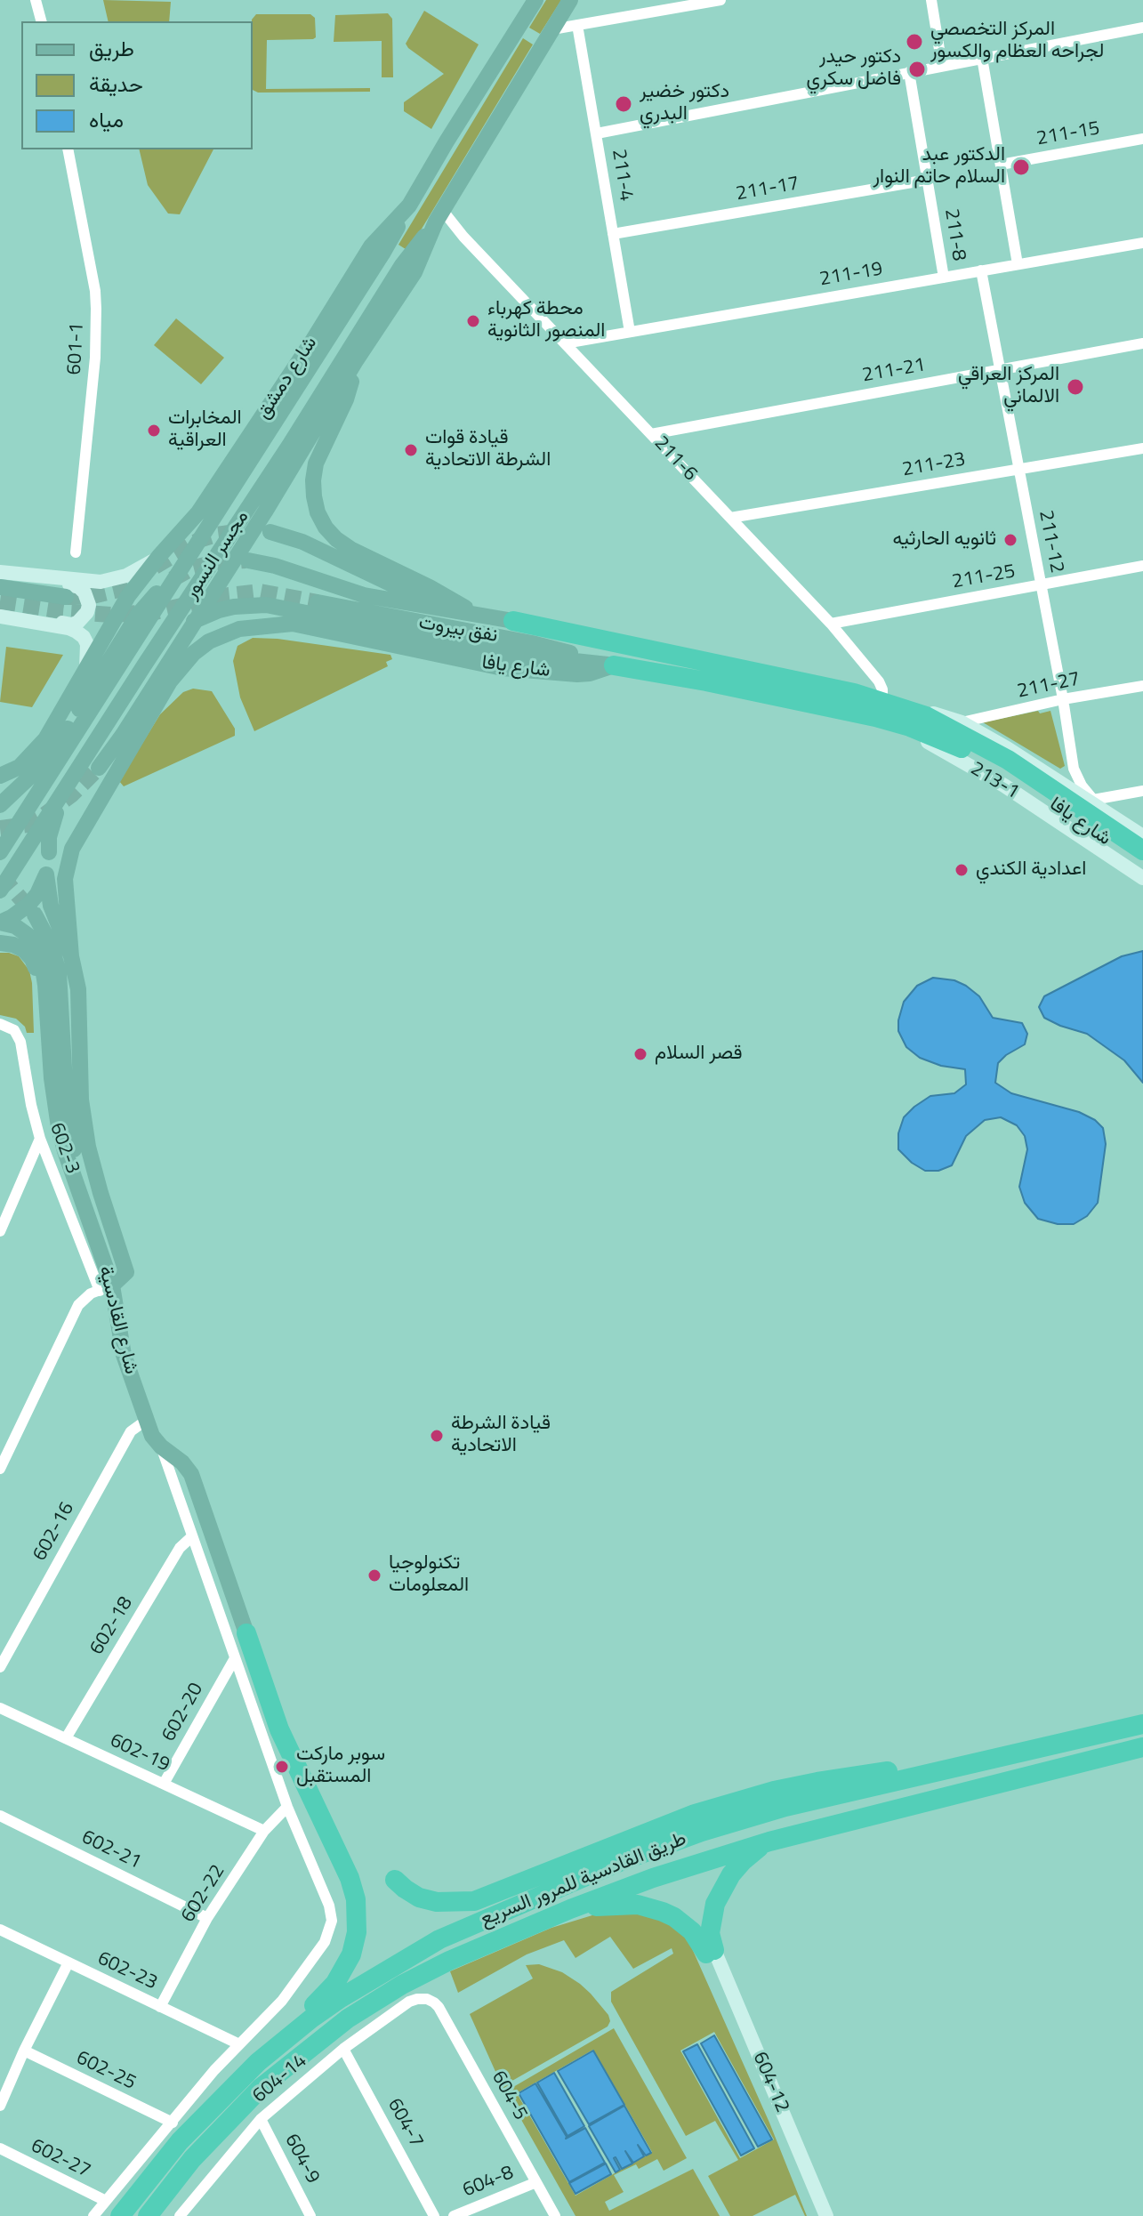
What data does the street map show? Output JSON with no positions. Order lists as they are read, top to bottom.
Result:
{
  "streets": {
    "highway": ["شارع يافا", "طريق القادسية للمرور السريع"],
    "main road": [
      "شارع دمشق",
      "مجسر النسور",
      "نفق بيروت",
      "213-1",
      "شارع القادسية",
      "604-12"
    ],
    "street": [
      "211-15",
      "211-4",
      "211-17",
      "211-8",
      "211-19",
      "601-1",
      "211-21",
      "211-6",
      "211-23",
      "211-12",
      "211-25",
      "211-27",
      "602-3",
      "602-16",
      "602-18",
      "602-20",
      "602-19",
      "602-21",
      "602-22",
      "602-23",
      "602-25",
      "604-14",
      "604-5",
      "604-7",
      "602-27",
      "604-9",
      "604-8"
    ]
  },
  "crossings": [
    ["211-4", "211-17"],
    ["211-4", "211-19"],
    ["211-17", "211-8"],
    ["211-8", "211-19"],
    ["211-19", "211-6"],
    ["211-19", "211-12"],
    ["211-21", "211-6"],
    ["211-21", "211-12"],
    ["شارع دمشق", "مجسر النسور"],
    ["211-6", "211-23"],
    ["211-6", "مجسر النسور"],
    ["211-6", "211-25"],
    ["211-6", "شارع يافا"],
    ["211-6", "213-1"],
    ["211-23", "211-12"],
    ["211-12", "211-25"],
    ["211-12", "211-27"],
    ["نفق بيروت", "شارع يافا"],
    ["شارع يافا", "213-1"],
    ["شارع يافا", "شارع القادسية"],
    ["602-3", "شارع القادسية"],
    ["شارع القادسية", "602-16"],
    ["602-18", "602-19"],
    ["602-20", "602-19"],
    ["602-19", "602-22"],
    ["602-21", "602-22"],
    ["602-22", "602-23"],
    ["604-14", "604-5"],
    ["604-14", "604-7"],
    ["604-14", "604-9"],
    ["604-5", "604-8"]
  ],
  "places": [
    "المركز التخصصي لجراحه العظام والكسور",
    "دكتور حيدر فاضل سكري",
    "دكتور خضير البدري",
    "الدكتور عبد السلام حاتم النوار",
    "محطة كهرباء المنصور الثانوية",
    "المركز العراقي الالماني",
    "المخابرات العراقية",
    "قيادة قوات الشرطة الاتحادية",
    "ثانويه الحارثيه",
    "اعدادية الكندي",
    "قصر السلام",
    "قيادة الشرطة الاتحادية",
    "تكنولوجيا المعلومات",
    "سوبر ماركت المستقبل"
  ],
  "legend": ["طريق", "حديقة", "مياه"]
}
